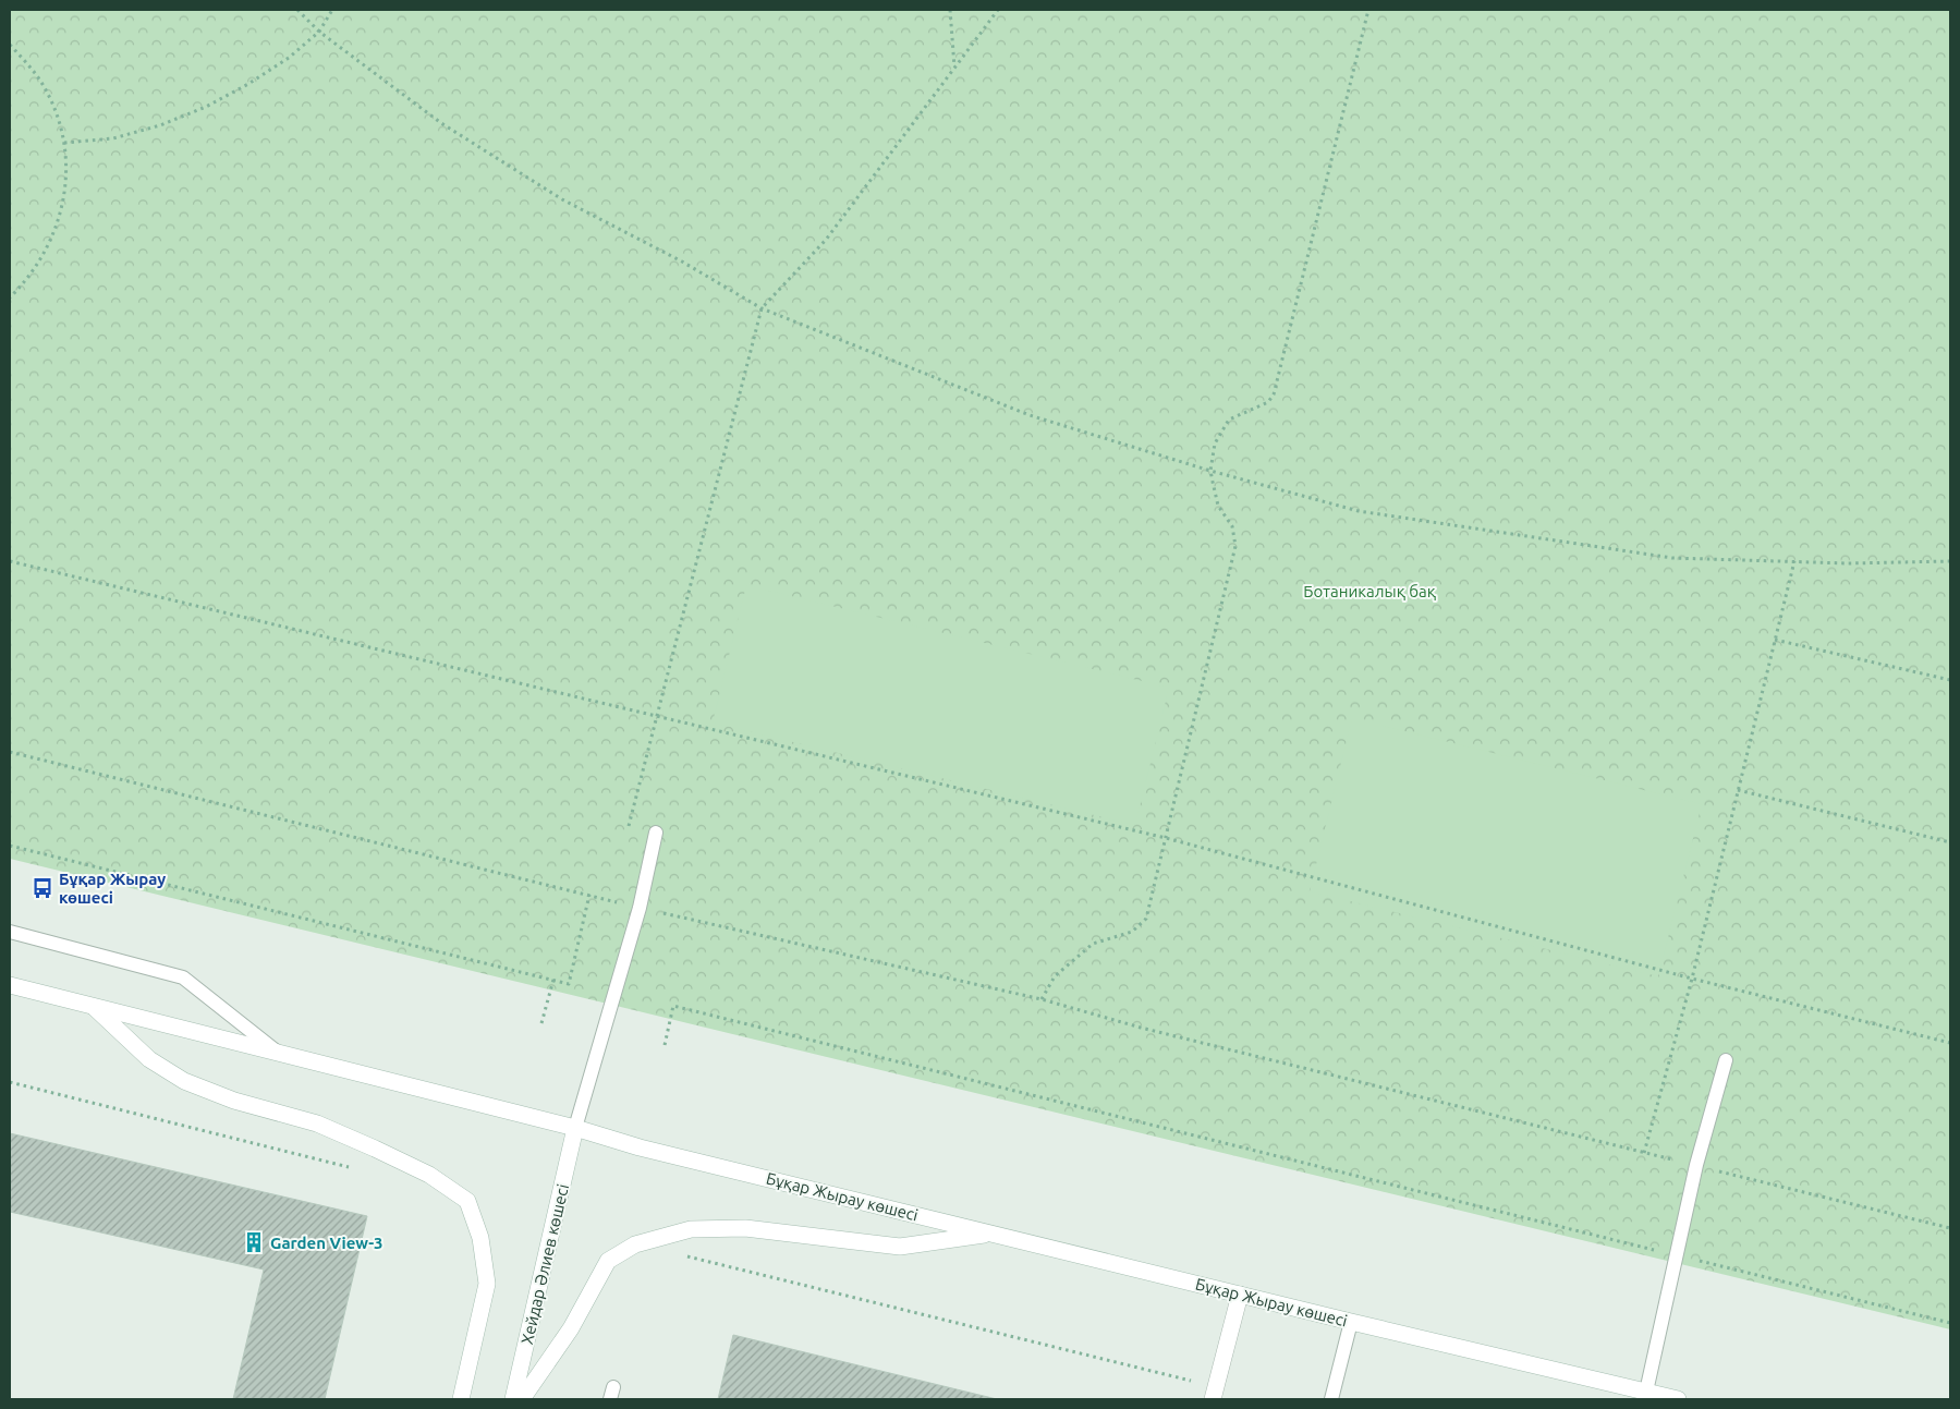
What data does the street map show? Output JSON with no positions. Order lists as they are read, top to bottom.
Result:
{
  "streets": {
    "street": ["Бұқар Жырау көшесі", "Хейдар Әлиев көшесі"]
  },
  "crossings": [
    ["Бұқар Жырау көшесі", "Хейдар Әлиев көшесі"]
  ],
  "parks": ["Ботаникалық бақ"],
  "places": {
    "bus stop": ["Бұқар Жырау көшесі"],
    "building": ["Garden View-3"]
  }
}
